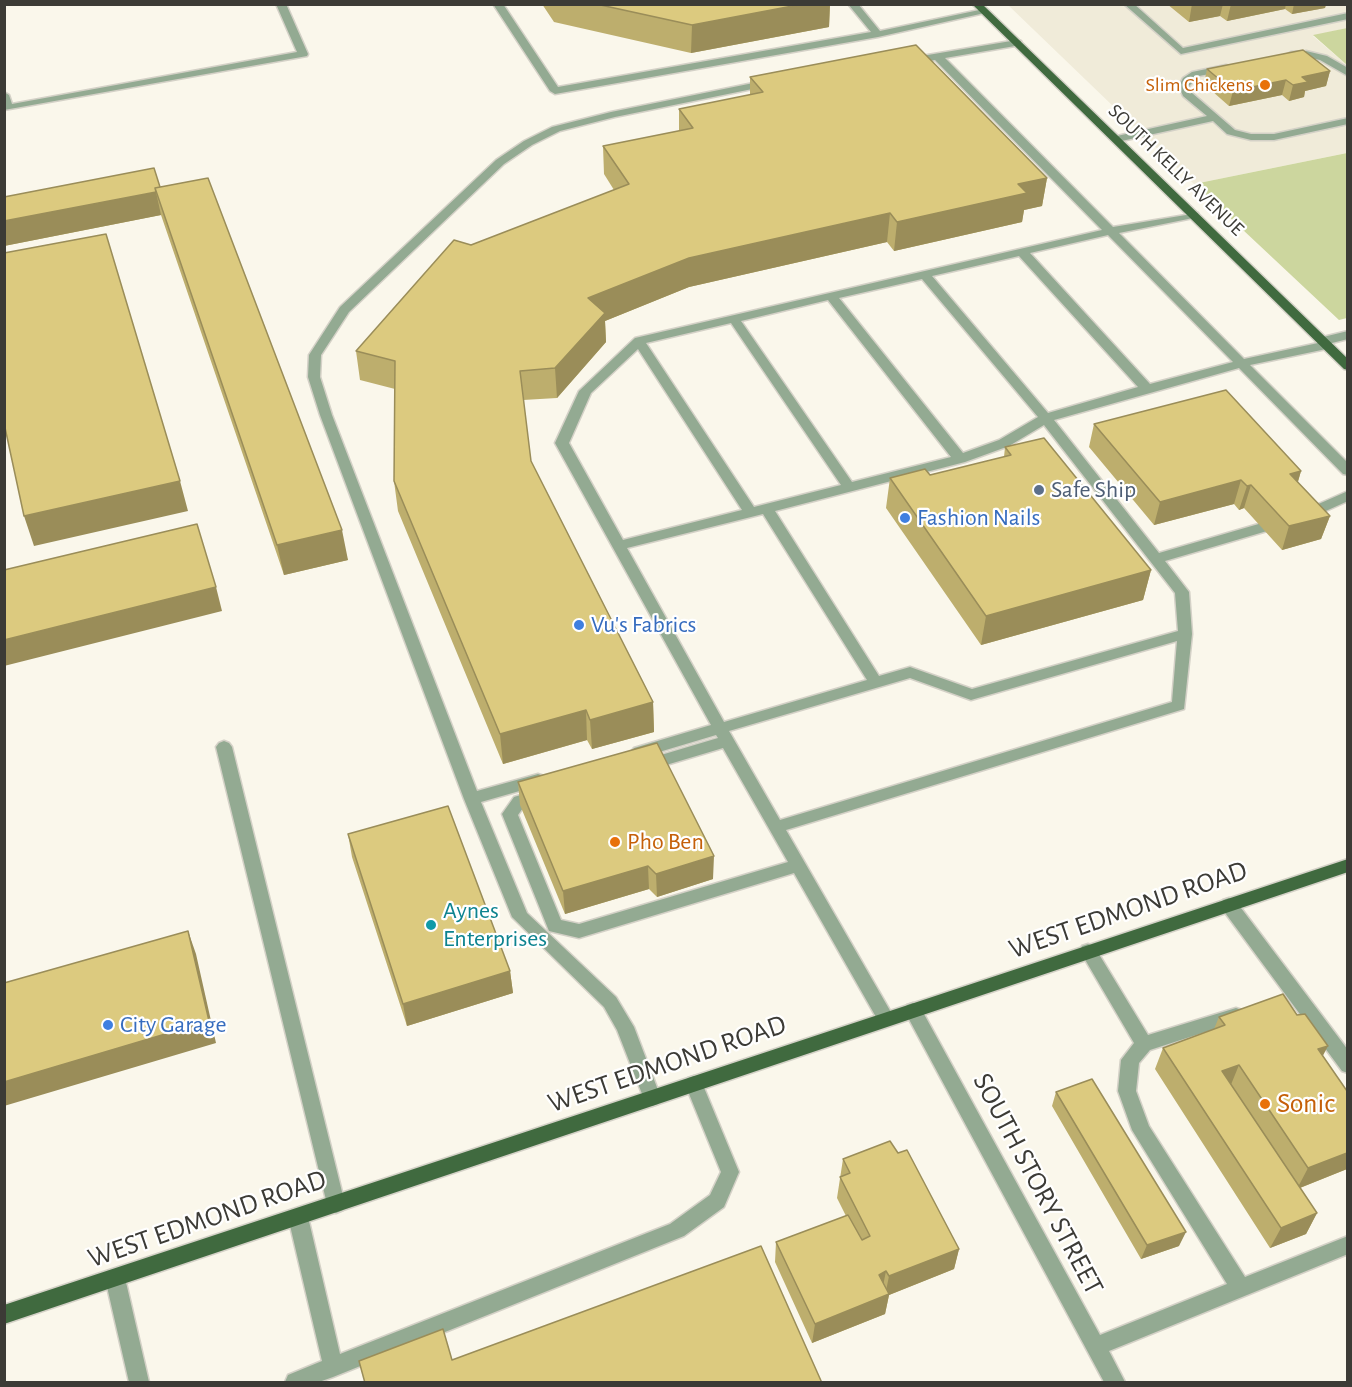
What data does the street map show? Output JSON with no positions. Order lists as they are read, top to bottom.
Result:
{
  "streets": {
    "main road": ["SOUTH KELLY AVENUE", "WEST EDMOND ROAD"],
    "street": ["SOUTH STORY STREET"]
  },
  "crossings": [
    ["WEST EDMOND ROAD", "SOUTH STORY STREET"]
  ],
  "places": [
    "Slim Chickens",
    "Safe Ship",
    "Fashion Nails",
    "Vu's Fabrics",
    "Pho Ben",
    "Aynes Enterprises",
    "City Garage",
    "Sonic"
  ]
}
